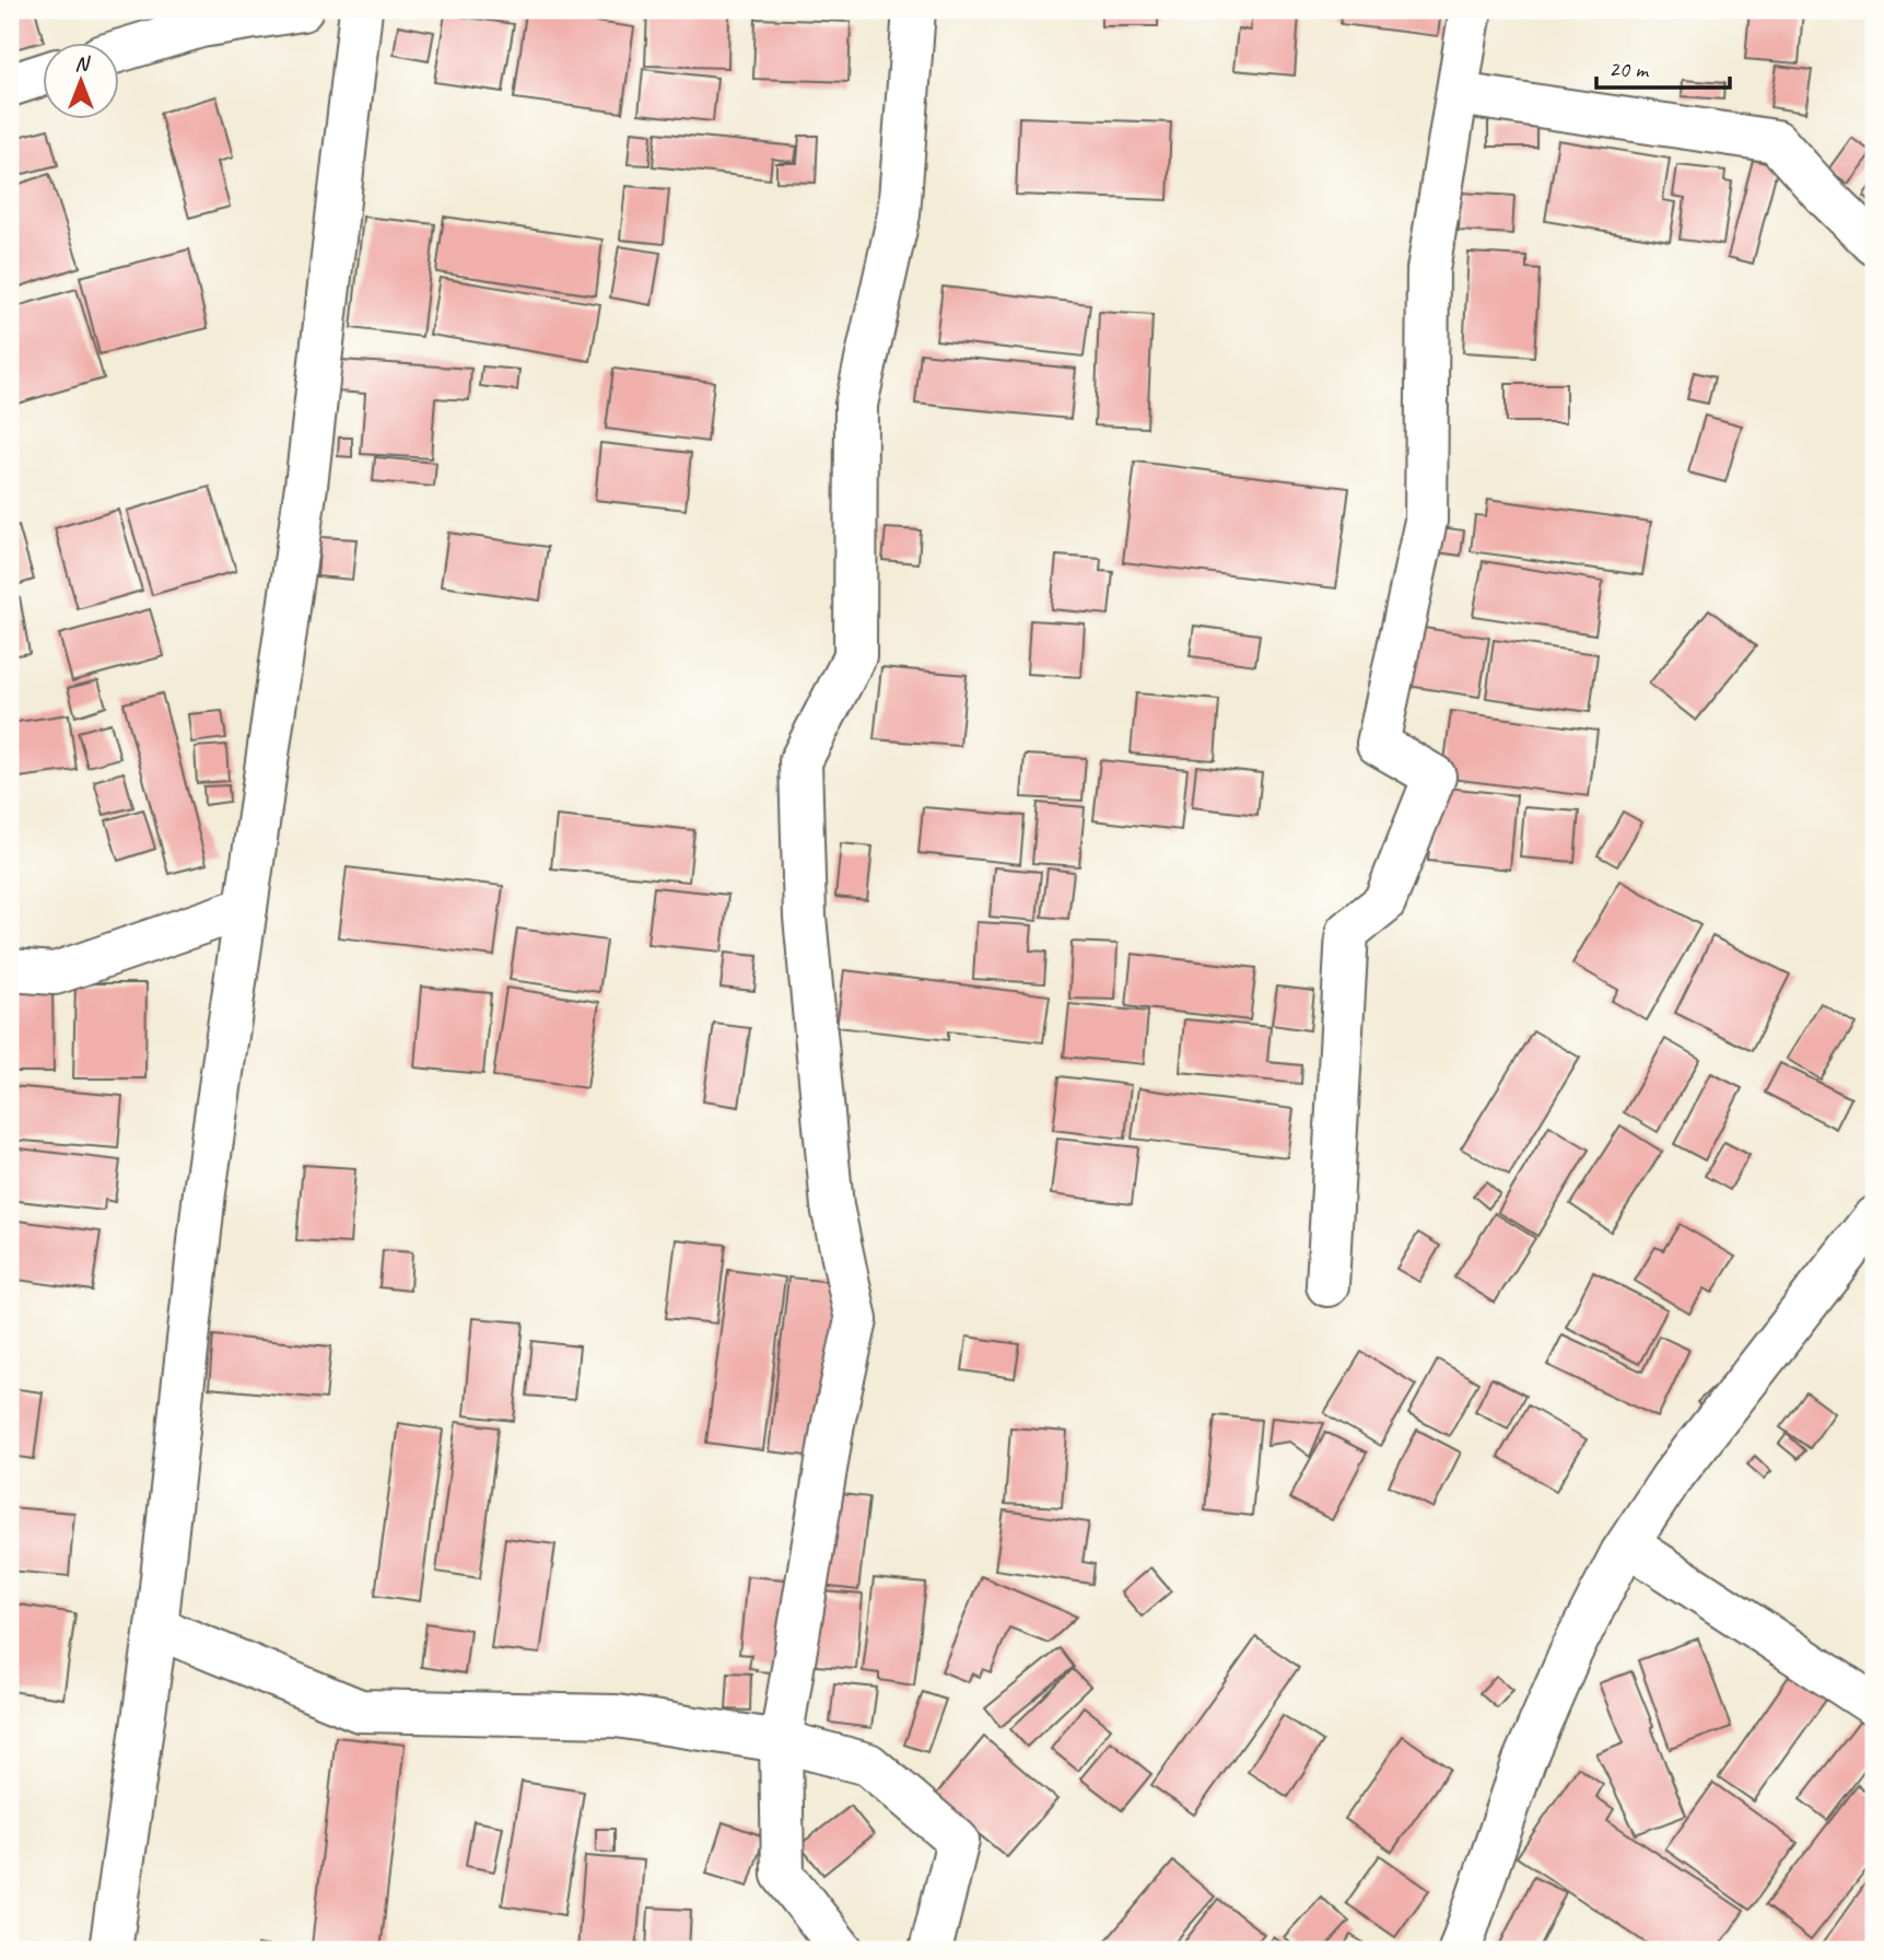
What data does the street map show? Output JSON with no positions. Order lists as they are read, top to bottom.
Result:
{
  "scale_bar": "20 m",
  "north": "top"
}
